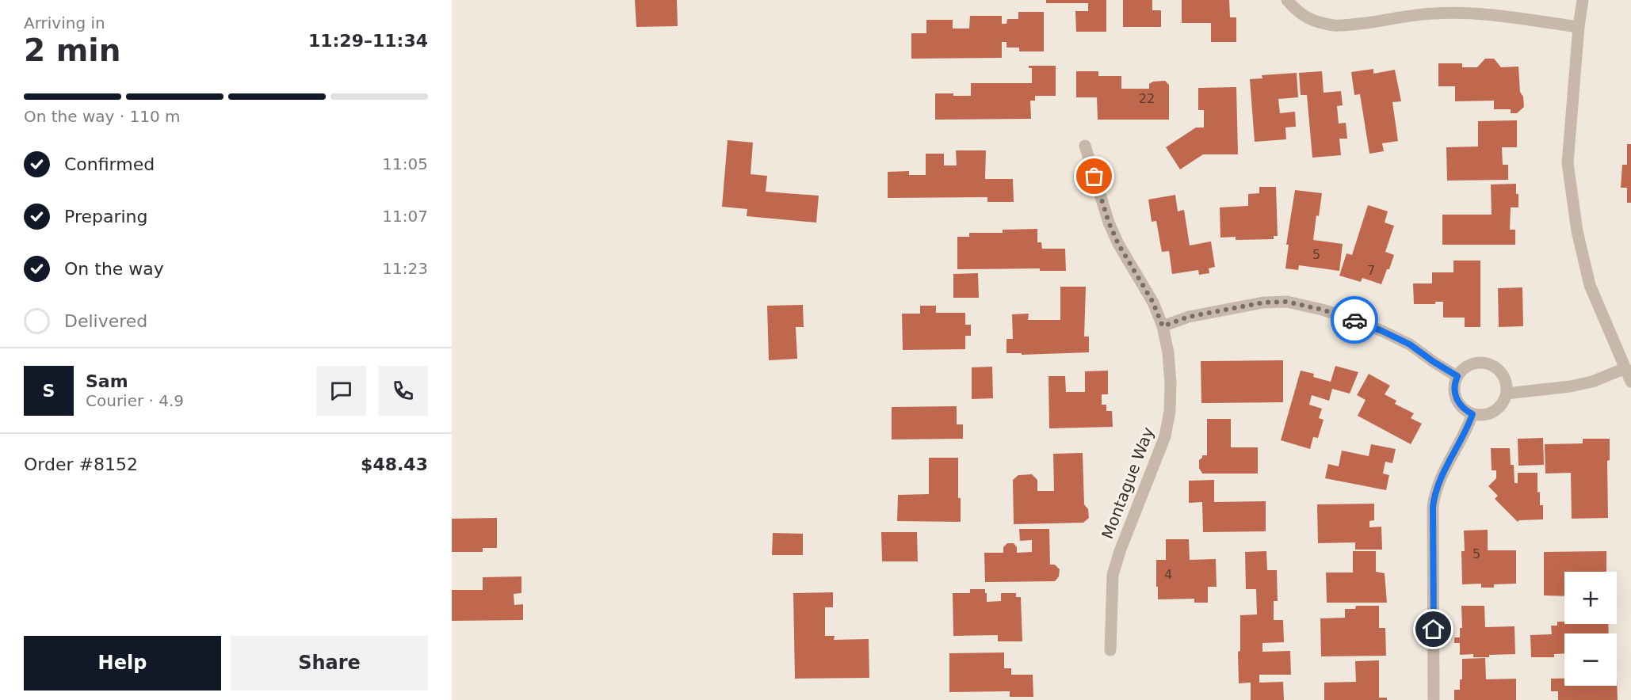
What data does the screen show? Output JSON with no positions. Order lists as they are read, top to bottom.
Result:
{
  "streets": {
    "street": ["Montague Way"]
  },
  "house_numbers": [
    "22",
    "5",
    "7",
    "5",
    "4"
  ],
  "page": {
    "heading": ["2 min", "Arriving in", "11:29–11:34"],
    "panel": [
      "Sam",
      "Courier · 4.9",
      "Order #8152",
      "$48.43"
    ],
    "bar": "On the way · 110 m",
    "list": [
      ["Confirmed", "11:05"],
      ["Preparing", "11:07"],
      ["On the way", "11:23"],
      "Delivered"
    ],
    "round": "S",
    "map_buttons": ["+", "−"],
    "buttons": ["Help", "Share"]
  }
}
